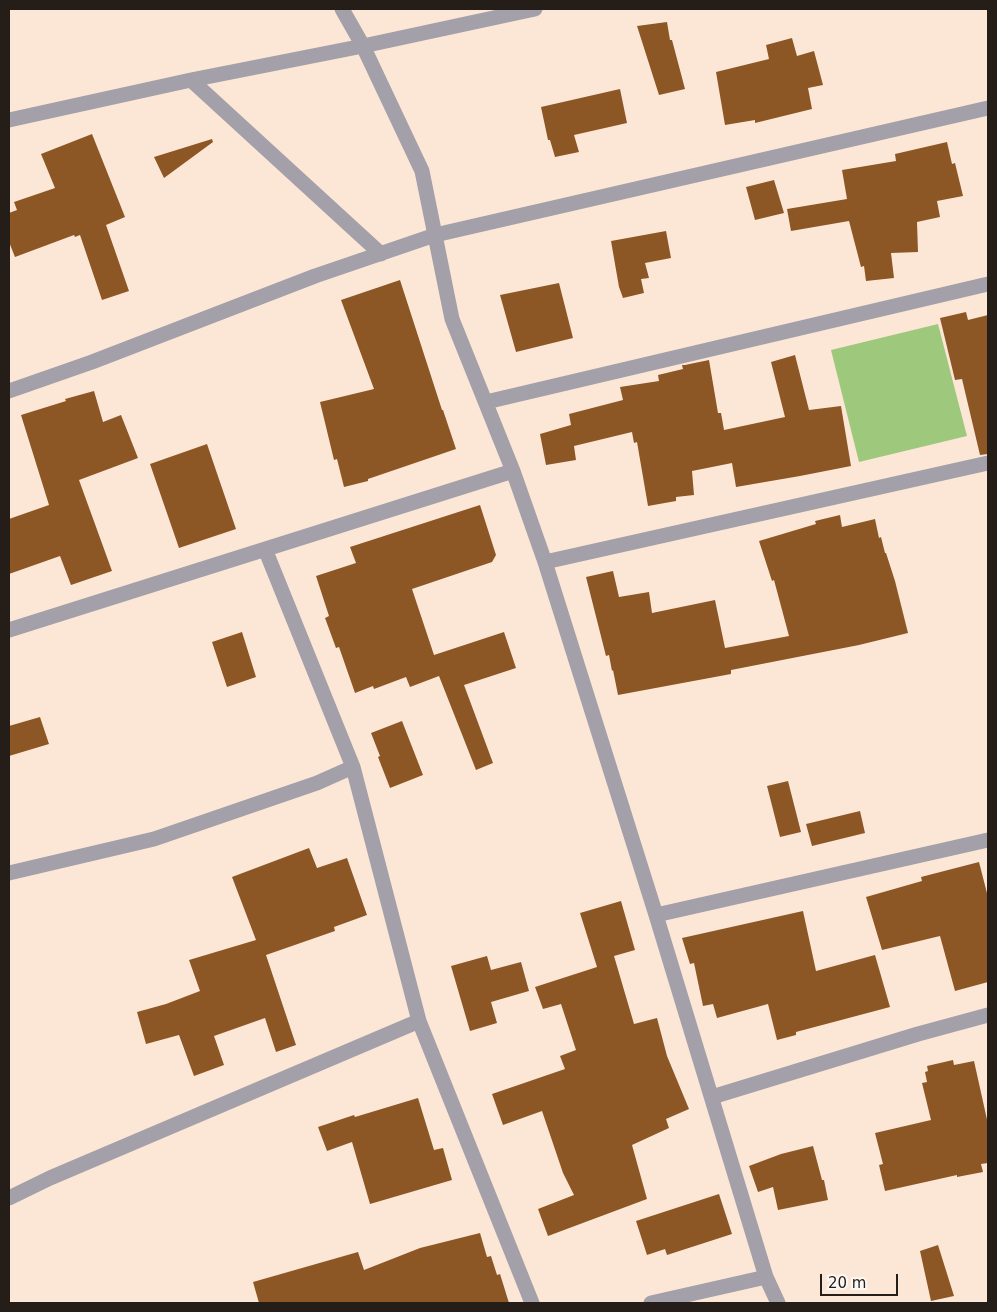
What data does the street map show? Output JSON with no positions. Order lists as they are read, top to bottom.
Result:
{
  "scale_bar": "20 m"
}
